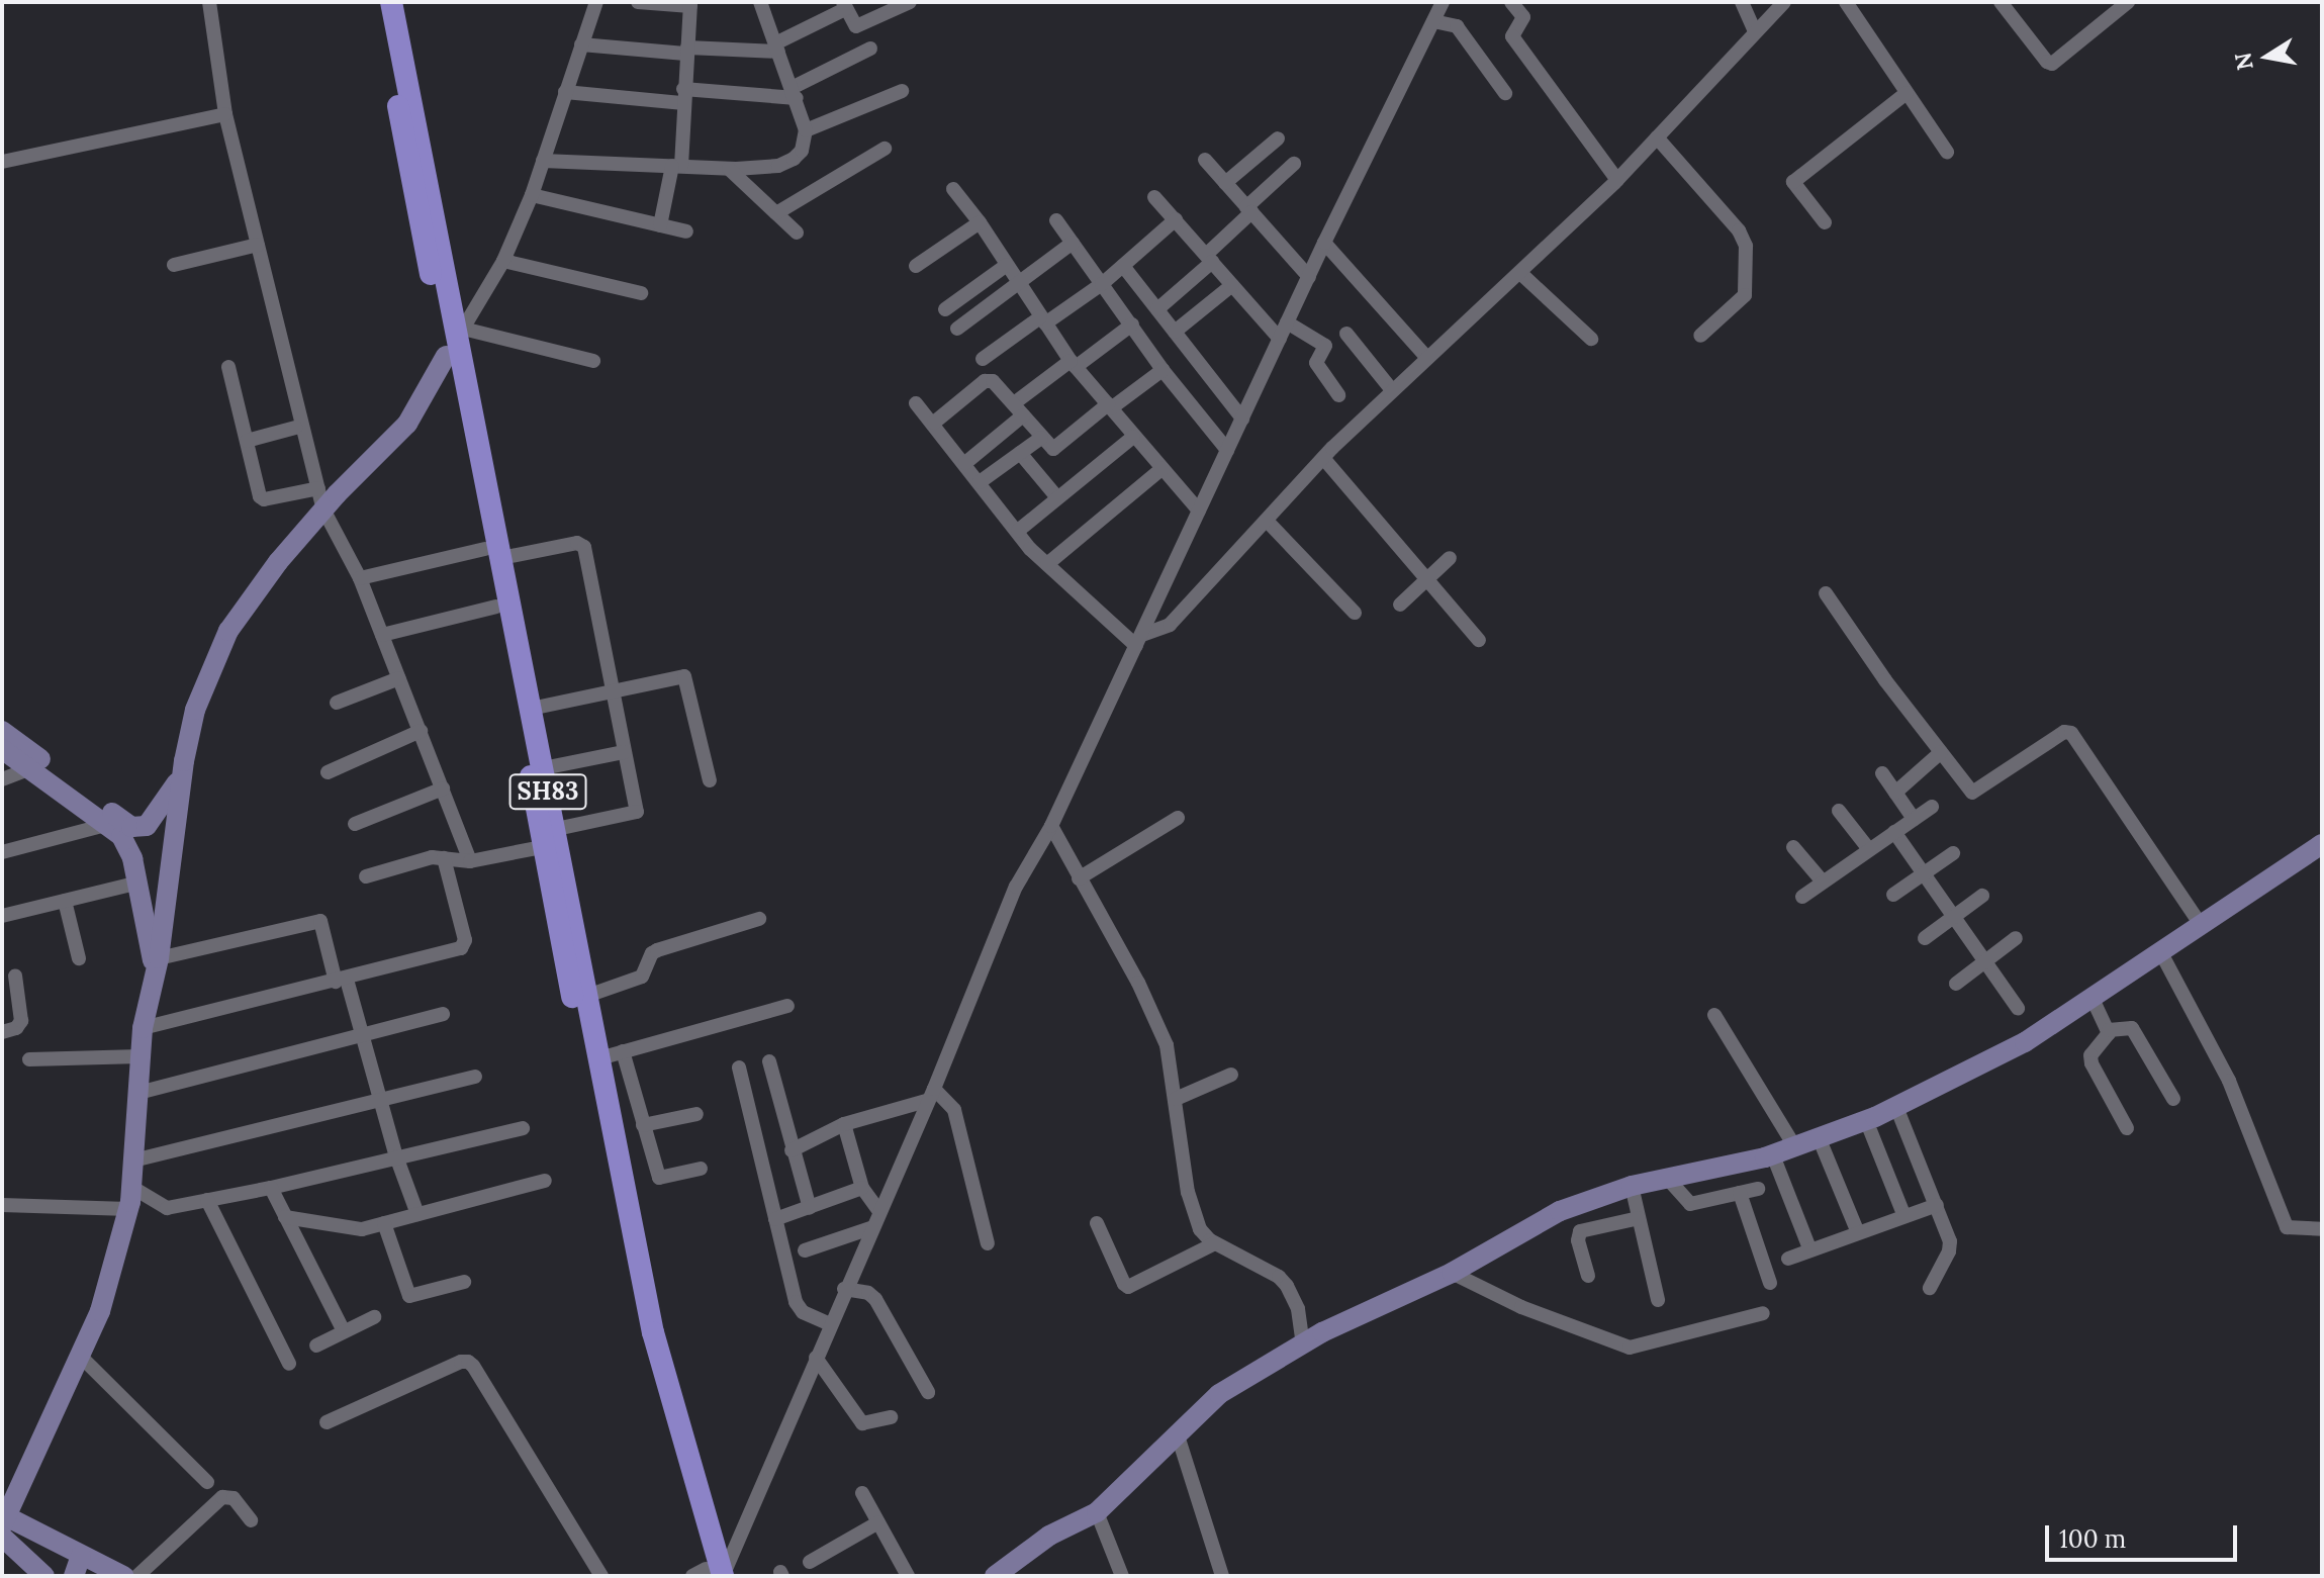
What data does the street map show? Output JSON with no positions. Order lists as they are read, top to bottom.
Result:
{
  "streets": {
    "main road": ["SH83"]
  },
  "scale_bar": "100 m",
  "north": "left"
}
